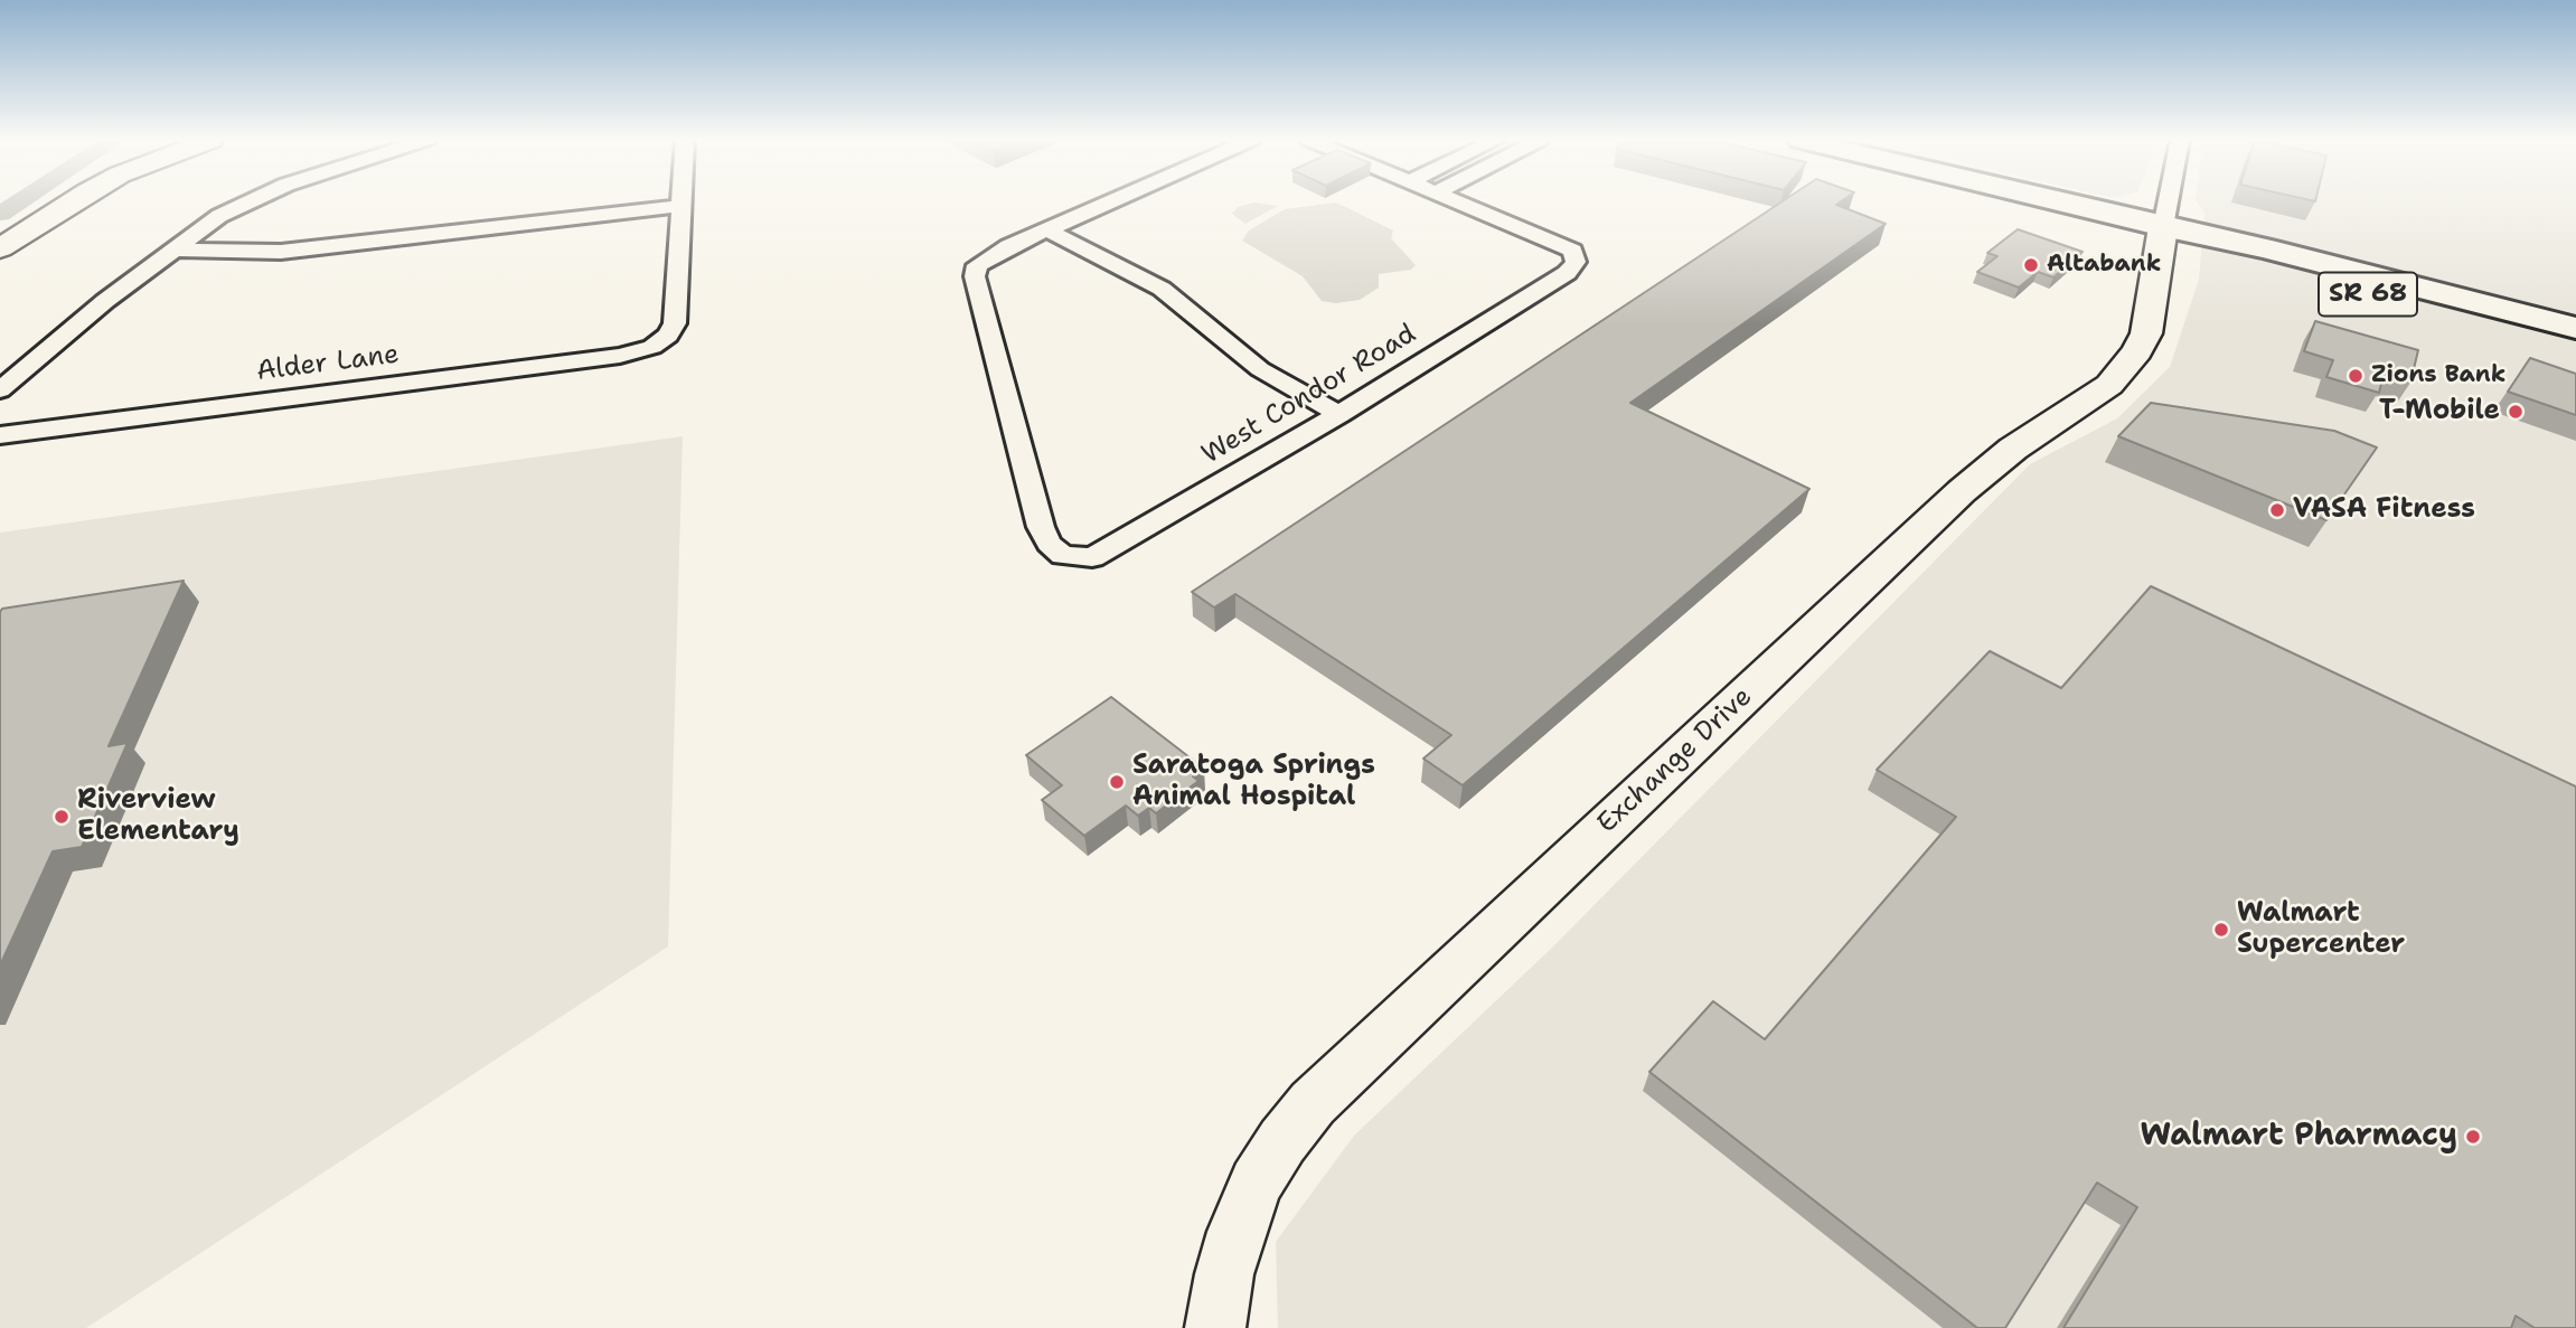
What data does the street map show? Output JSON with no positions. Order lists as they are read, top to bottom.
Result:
{
  "streets": {
    "main road": ["SR 68"],
    "street": ["Alder Lane", "West Condor Road", "Exchange Drive"]
  },
  "crossings": [
    ["SR 68", "Exchange Drive"]
  ],
  "places": [
    "Altabank",
    "Zions Bank",
    "T-Mobile",
    "VASA Fitness",
    "Saratoga Springs Animal Hospital",
    "Riverview Elementary",
    "Walmart Supercenter",
    "Walmart Pharmacy"
  ]
}
